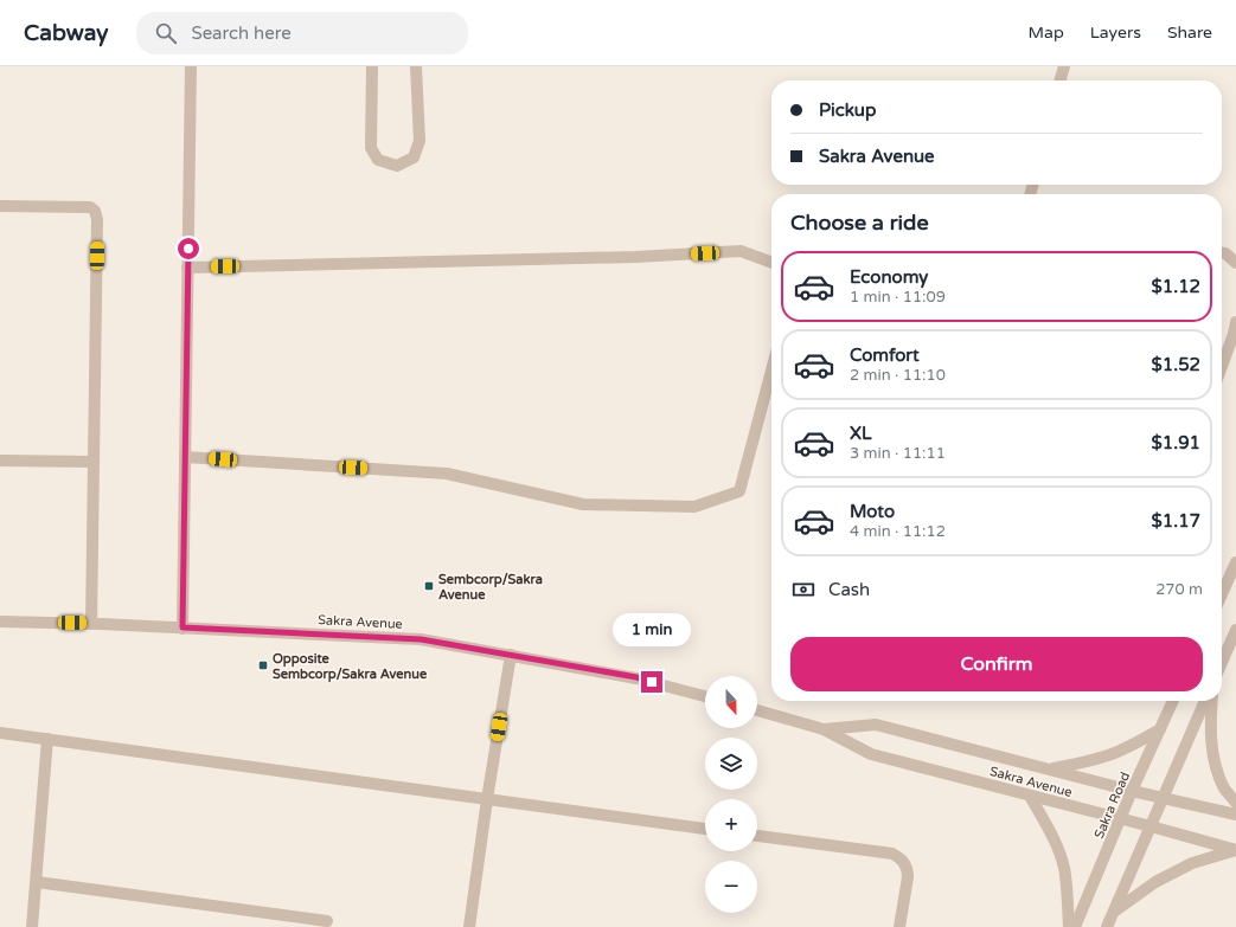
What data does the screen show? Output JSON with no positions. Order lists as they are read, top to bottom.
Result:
{
  "streets": {
    "street": ["Sakra Avenue", "Sakra Road"]
  },
  "crossings": [
    ["Sakra Avenue", "Sakra Road"]
  ],
  "places": {
    "transit": ["Sembcorp/Sakra Avenue", "Opposite Sembcorp/Sakra Avenue"]
  },
  "north": "bottom",
  "page": {
    "header": "Cabway",
    "search": "Search here",
    "nav": ["Map", "Layers", "Share"],
    "banner": ["Pickup", "Sakra Avenue"],
    "heading": "Choose a ride",
    "list": [
      {
        "name": "Economy",
        "note": "1 min · 11:09",
        "value": "$1.12"
      },
      {
        "name": "Comfort",
        "note": "2 min · 11:10",
        "value": "$1.52"
      },
      {
        "name": "XL",
        "note": "3 min · 11:11",
        "value": "$1.91"
      },
      {
        "name": "Moto",
        "note": "4 min · 11:12",
        "value": "$1.17"
      }
    ],
    "pay": ["Cash", "270 m"],
    "bubble": "1 min",
    "buttons": "Confirm",
    "map_buttons": ["+", "−"]
  }
}
